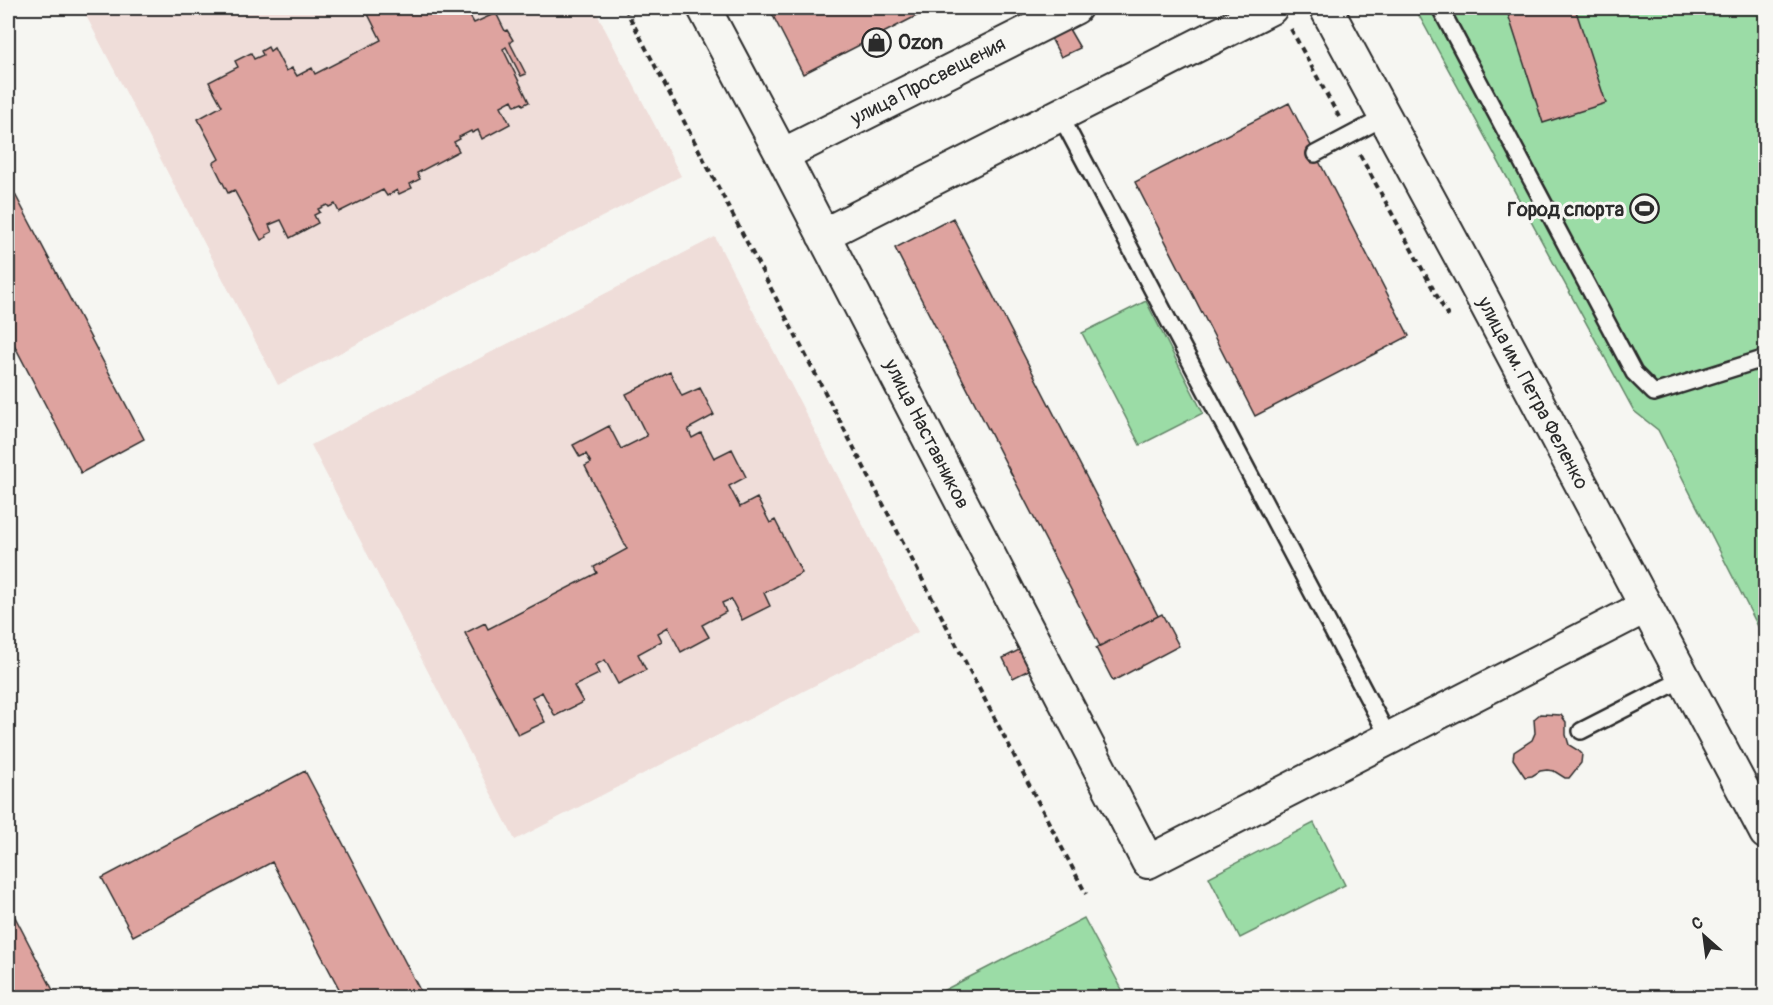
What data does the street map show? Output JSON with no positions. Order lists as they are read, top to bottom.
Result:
{
  "streets": {
    "street": ["улица Просвещения", "улица им. Петра Феленко", "улица Наставников"]
  },
  "crossings": [
    ["улица Просвещения", "улица Наставников"]
  ],
  "places": {
    "shop": ["Ozon"],
    "sports": ["Город спорта"]
  },
  "north": "top left"
}
